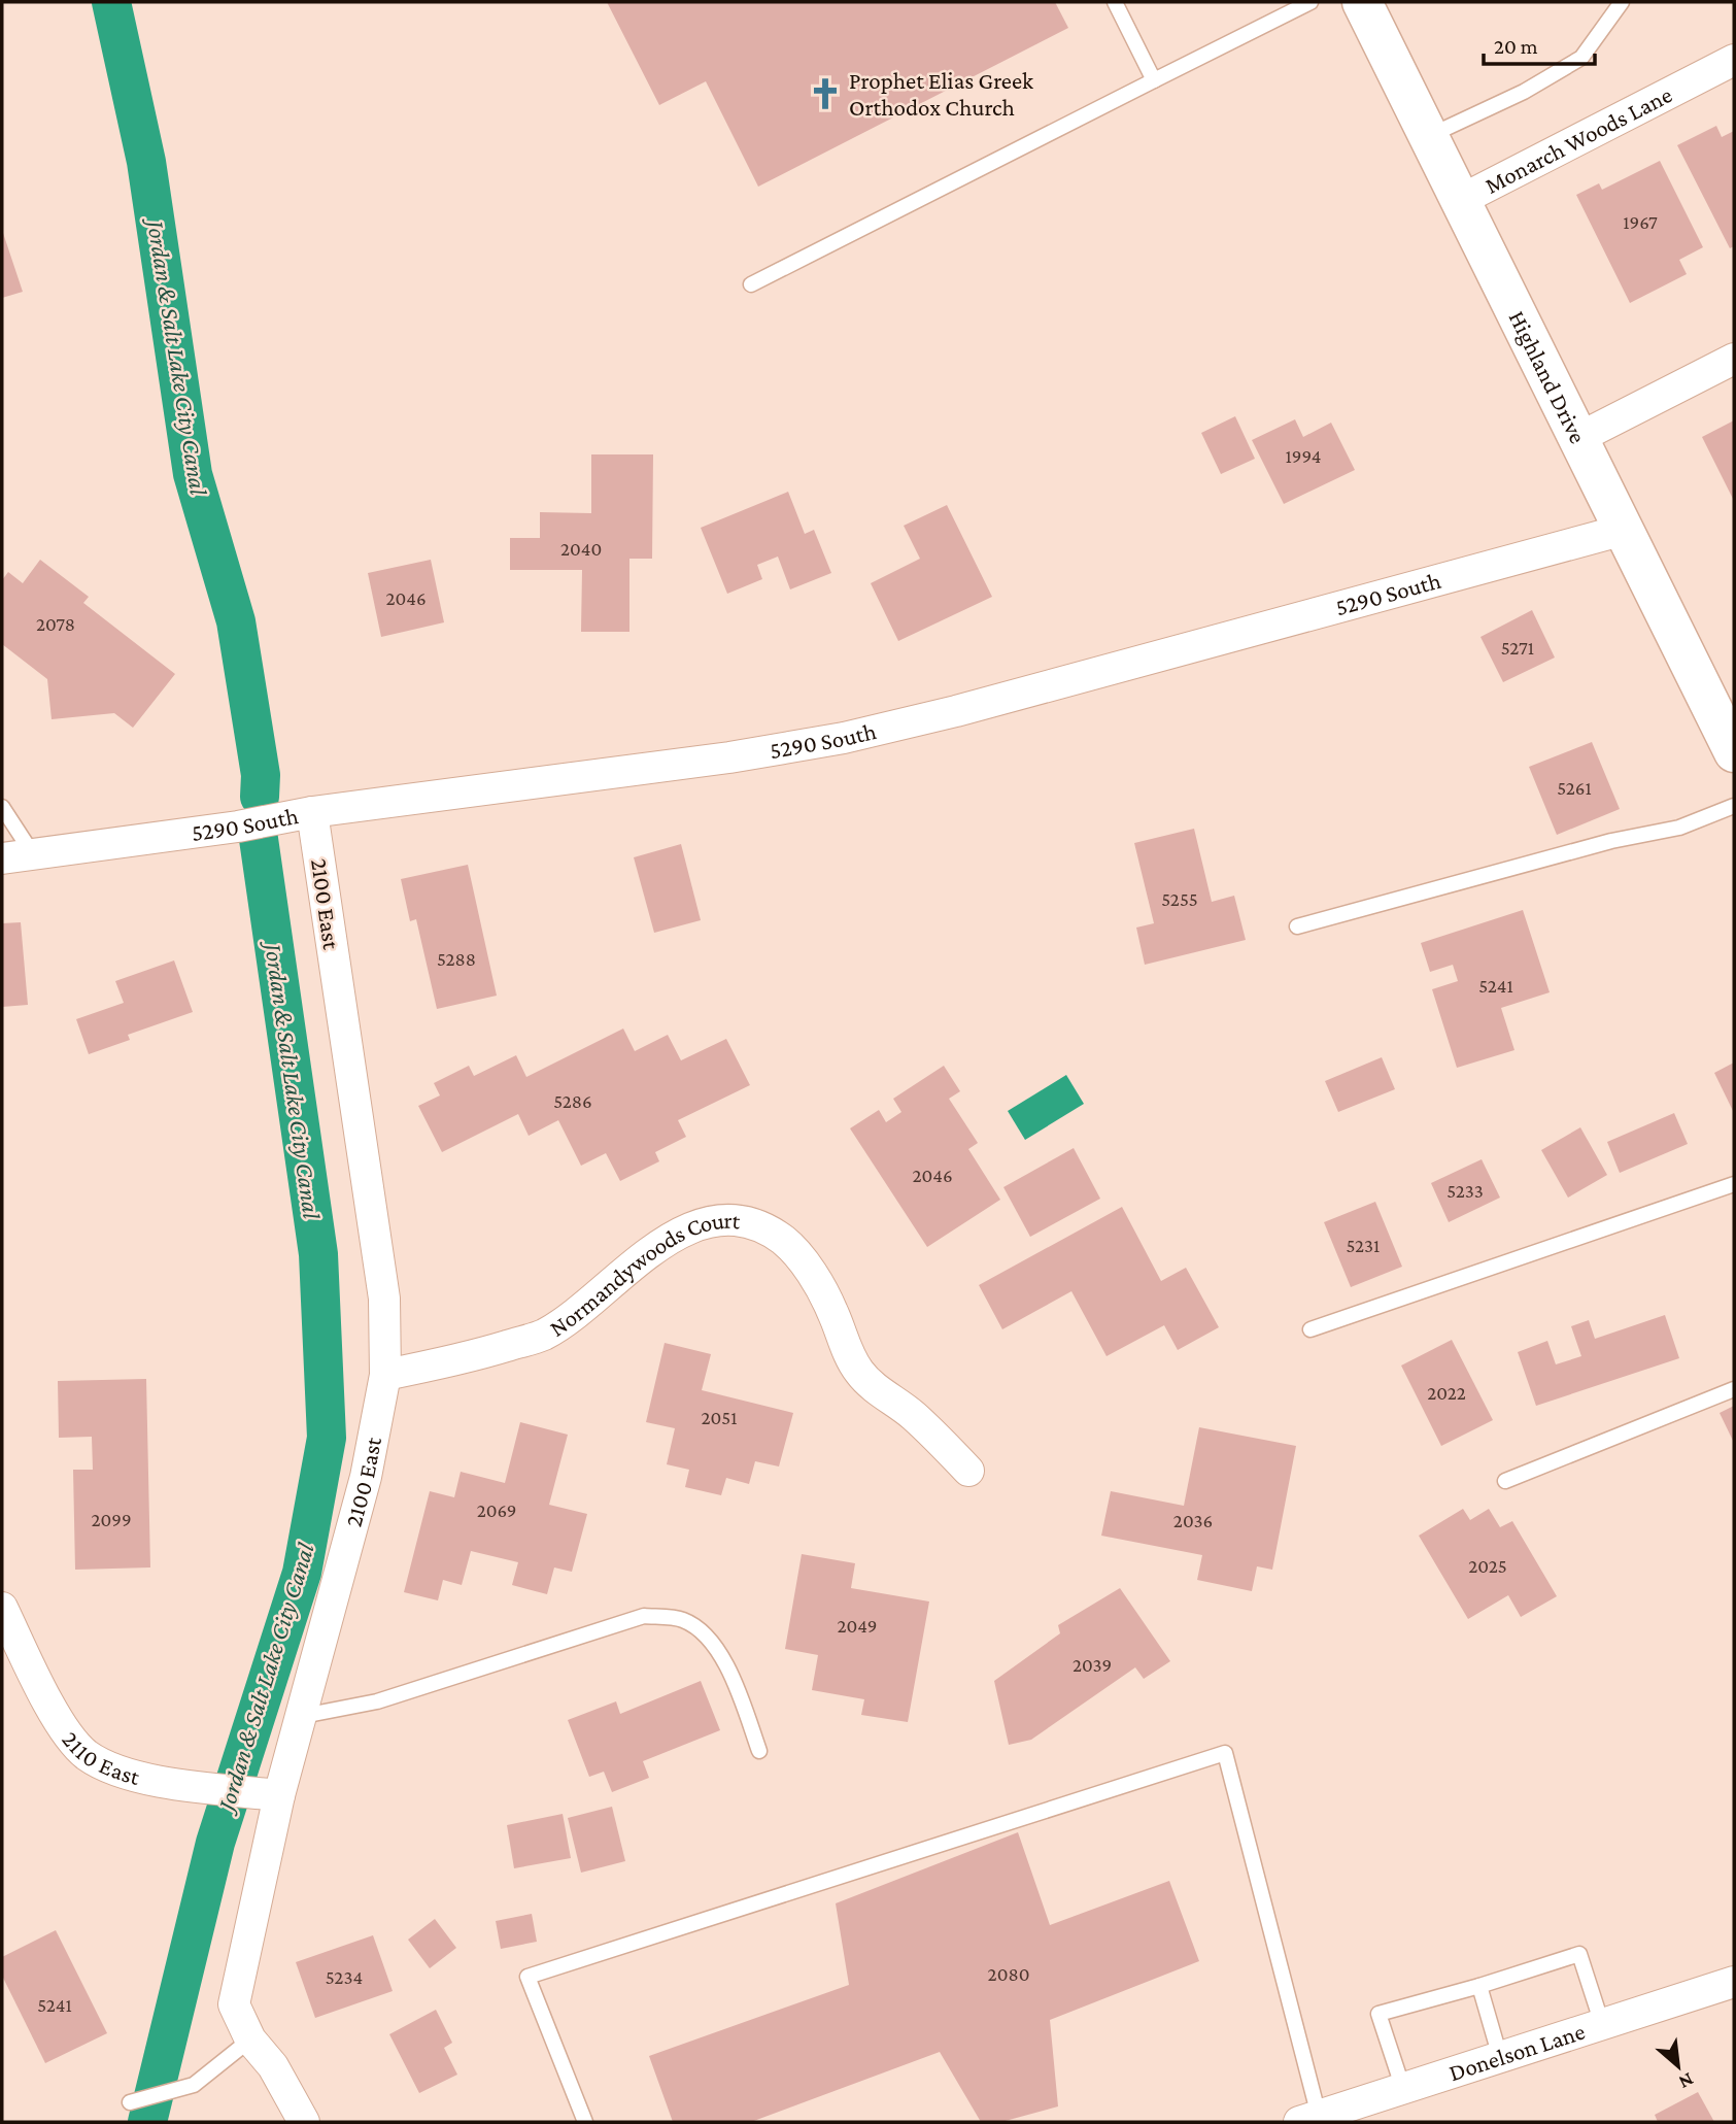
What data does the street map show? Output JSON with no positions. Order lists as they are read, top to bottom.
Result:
{
  "streets": {
    "main road": ["Highland Drive"],
    "street": [
      "Monarch Woods Lane",
      "5290 South",
      "2100 East",
      "Normandywoods Court",
      "2110 East",
      "Donelson Lane"
    ]
  },
  "crossings": [
    ["Monarch Woods Lane", "Highland Drive"],
    ["Highland Drive", "5290 South"],
    ["5290 South", "2100 East"],
    ["2100 East", "Normandywoods Court"],
    ["2100 East", "2110 East"]
  ],
  "water": ["Jordan & Salt Lake City Canal"],
  "places": {
    "church": ["Prophet Elias Greek Orthodox Church"]
  },
  "house_numbers": [
    "1967",
    "1994",
    "2040",
    "2046",
    "2078",
    "5271",
    "5261",
    "5255",
    "5288",
    "5241",
    "5286",
    "2046",
    "5233",
    "5231",
    "2022",
    "2051",
    "2069",
    "2099",
    "2036",
    "2025",
    "2049",
    "2039",
    "2080",
    "5234",
    "5241"
  ],
  "scale_bar": "20 m",
  "north": "bottom right"
}
